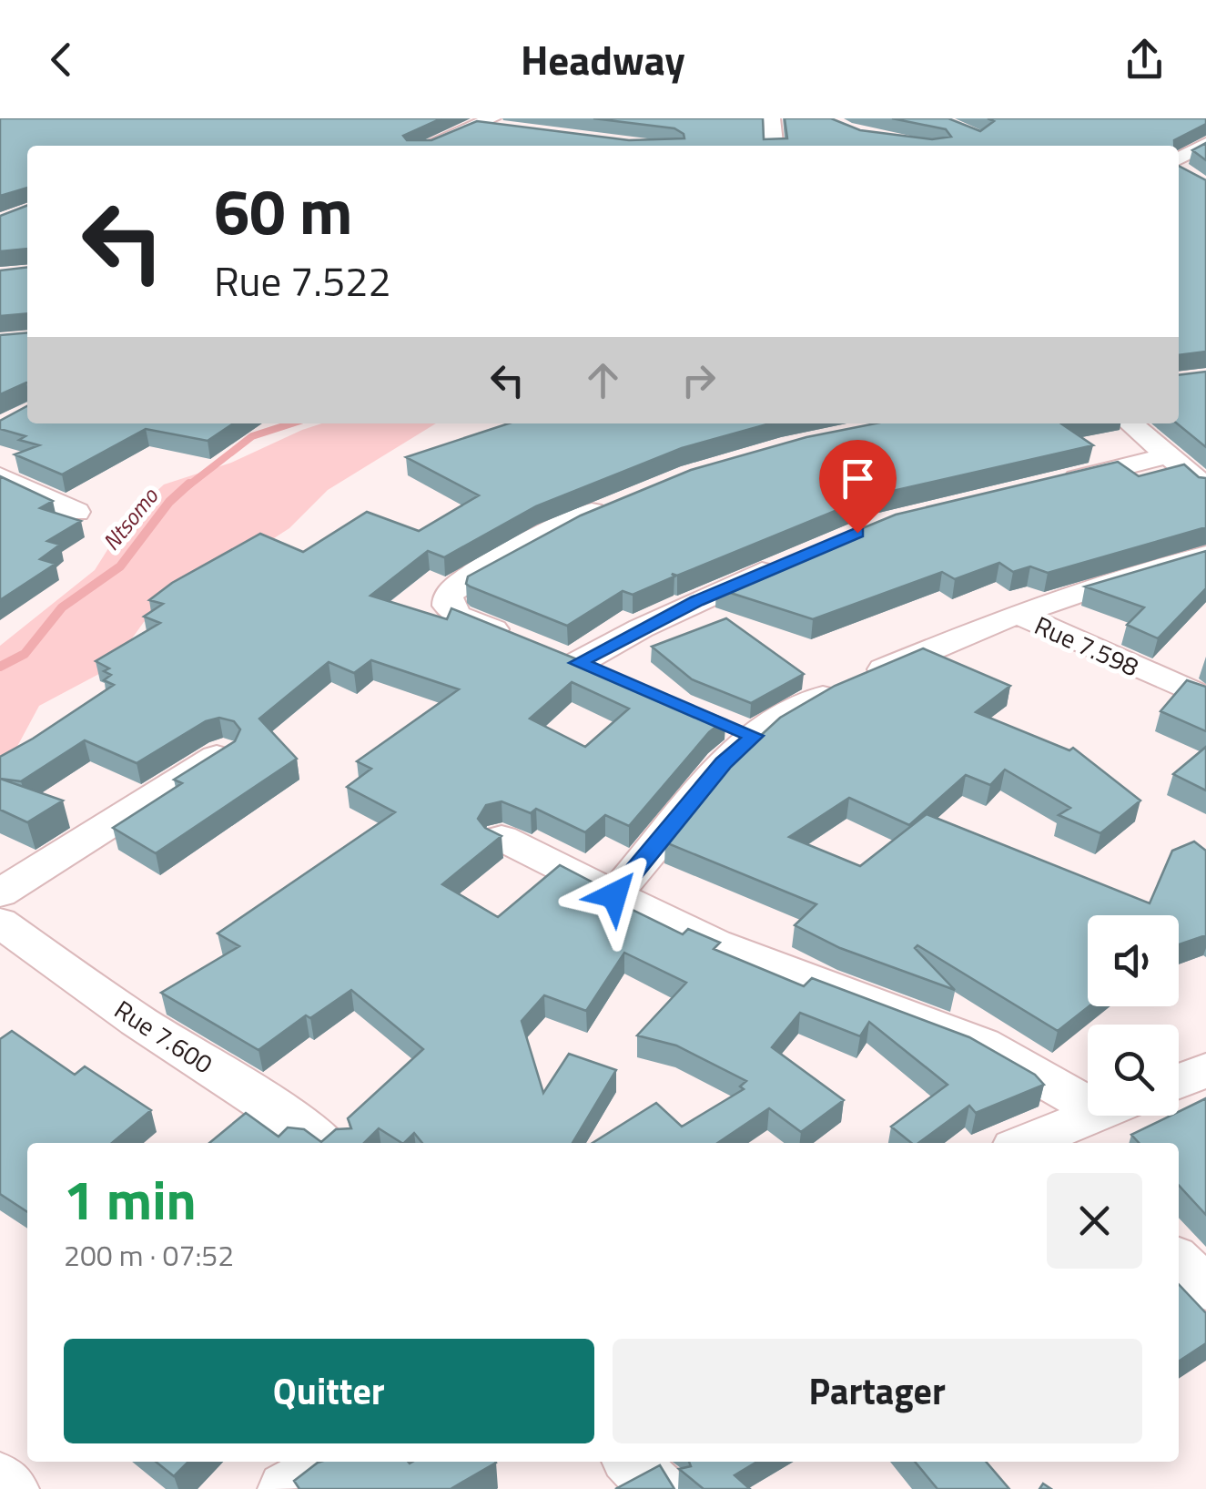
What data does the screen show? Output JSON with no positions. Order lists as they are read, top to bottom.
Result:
{
  "streets": {
    "street": ["Rue 7.598", "Rue 7.600"]
  },
  "water": ["Ntsomo"],
  "page": {
    "header": "Headway",
    "turn": ["60 m", "Rue 7.522"],
    "heading": ["1 min", "200 m · 07:52"],
    "buttons": ["Quitter", "Partager"]
  }
}
